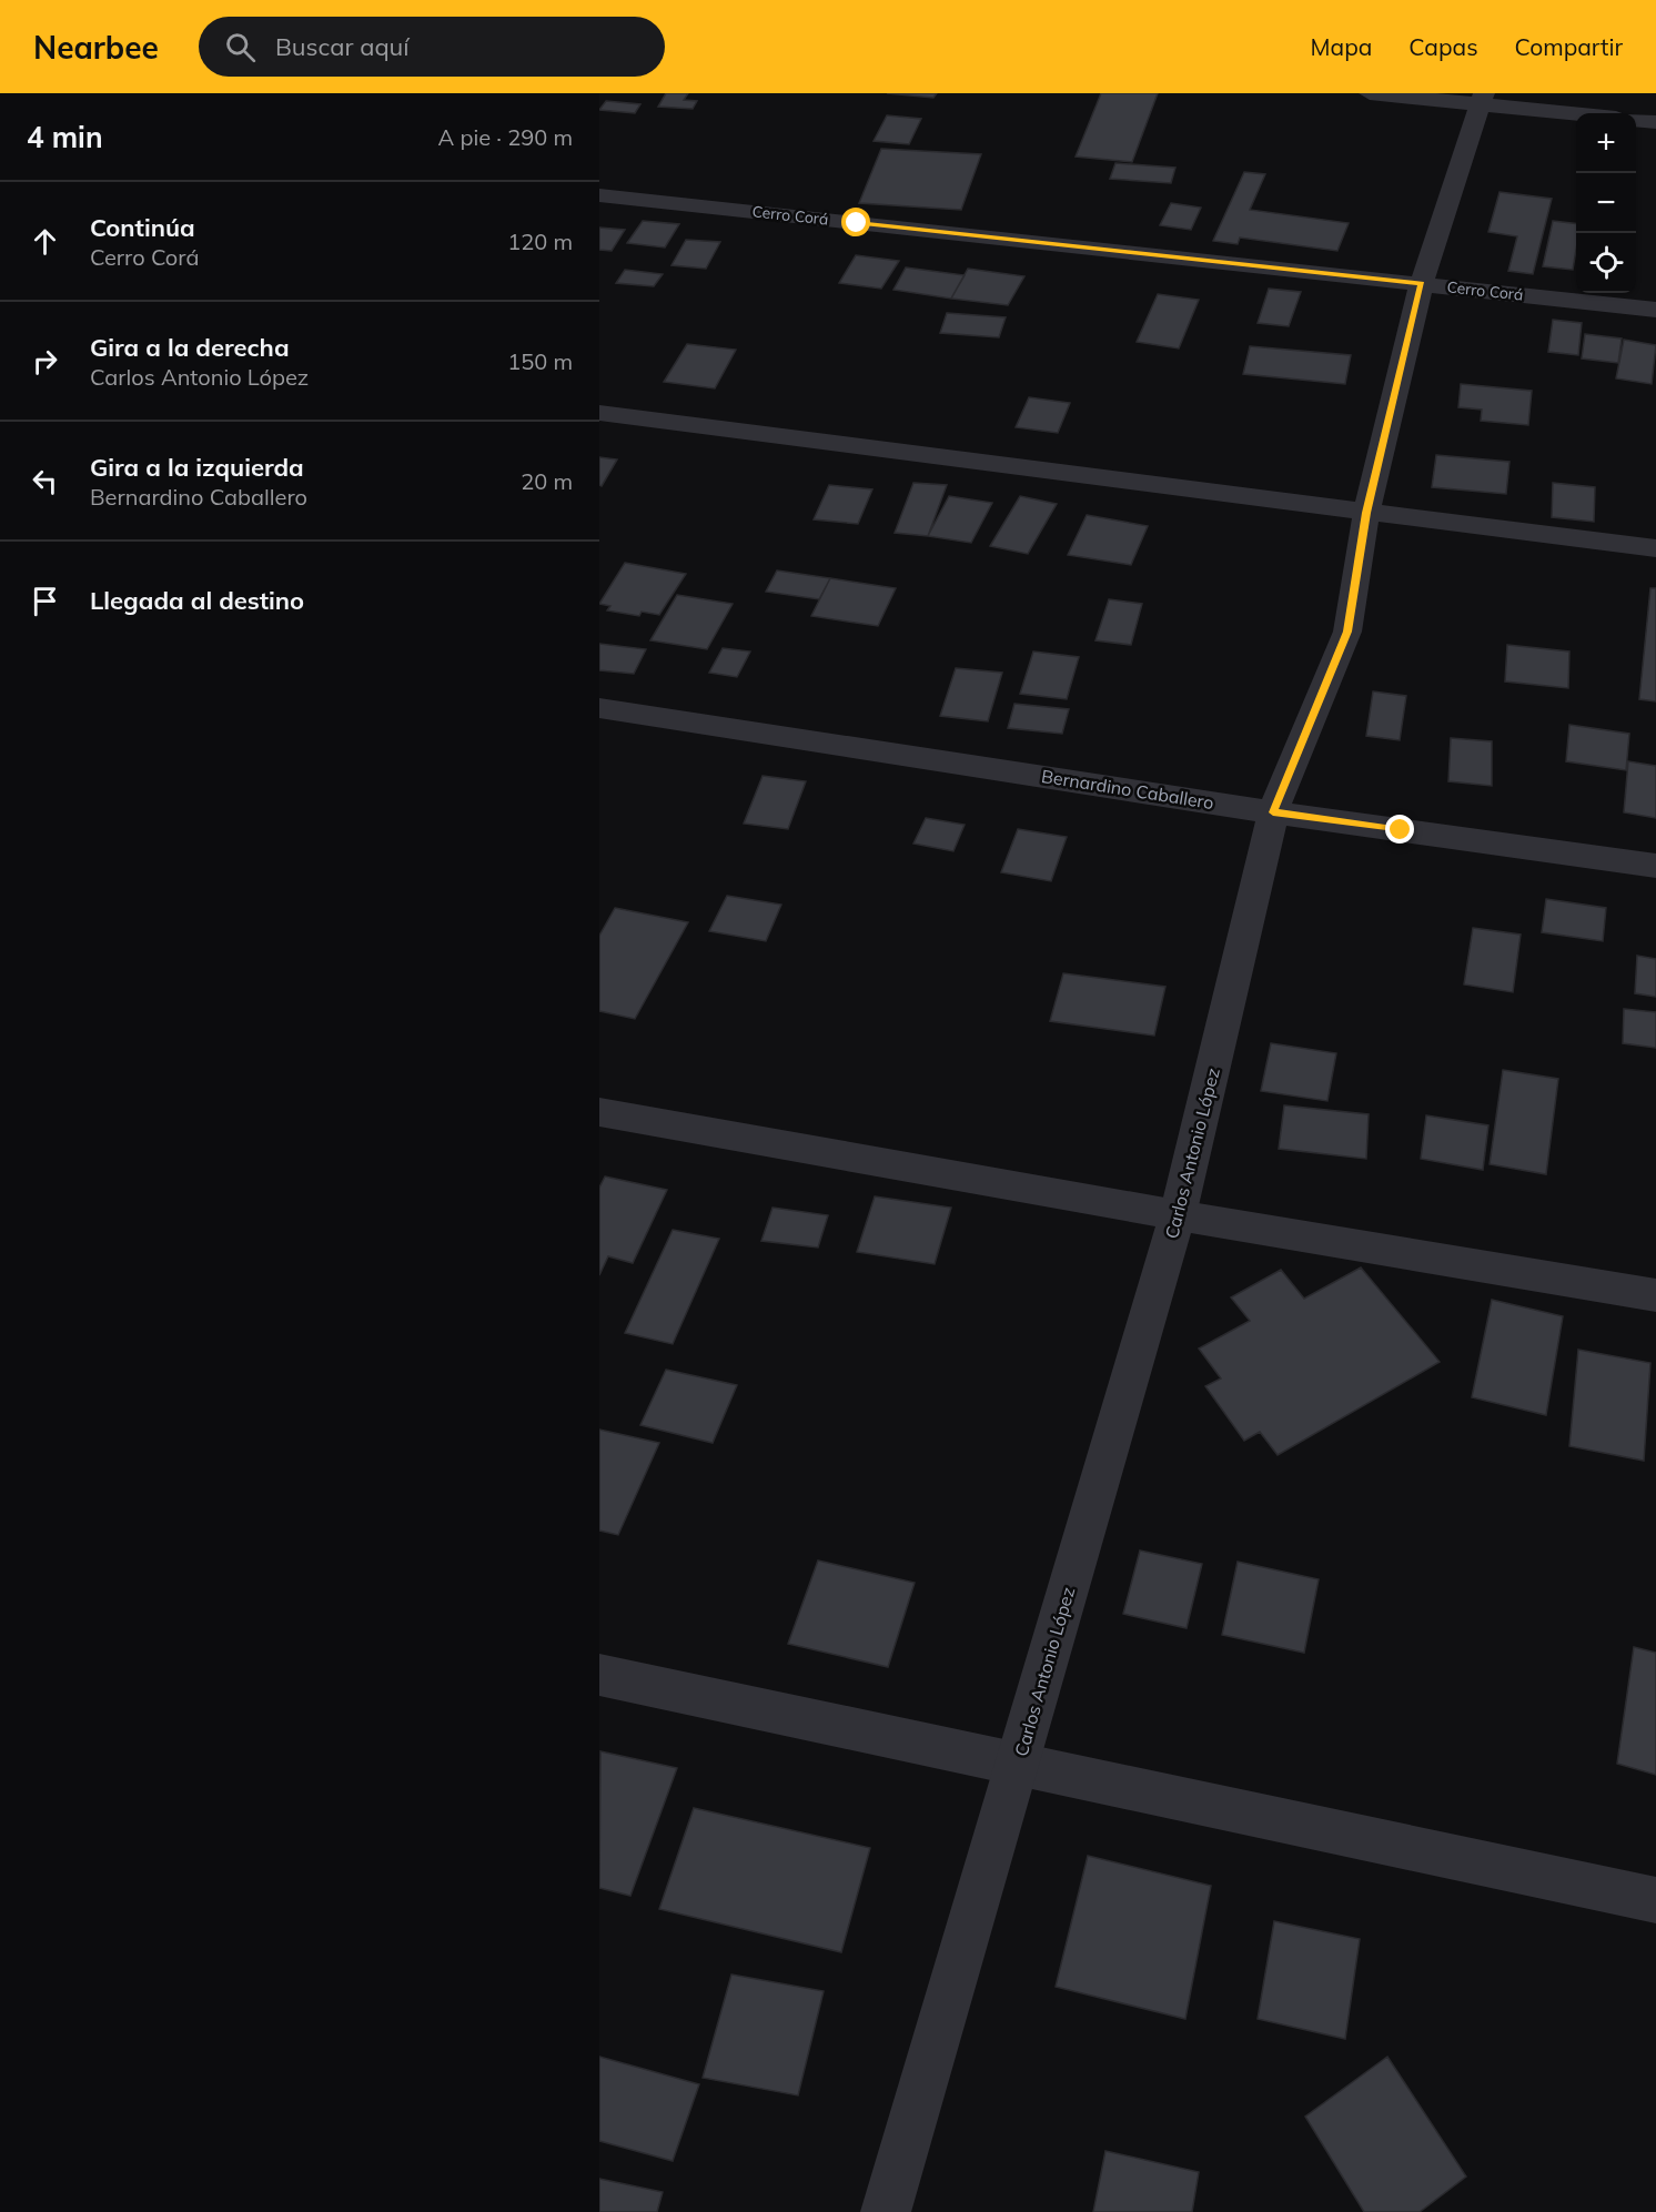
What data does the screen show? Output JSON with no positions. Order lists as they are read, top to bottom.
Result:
{
  "streets": {
    "street": ["Cerro Corá", "Bernardino Caballero", "Carlos Antonio López"]
  },
  "crossings": [
    ["Cerro Corá", "Carlos Antonio López"],
    ["Bernardino Caballero", "Carlos Antonio López"]
  ],
  "page": {
    "header": "Nearbee",
    "search": "Buscar aquí",
    "nav": ["Mapa", "Capas", "Compartir"],
    "heading": ["4 min", "A pie · 290 m"],
    "map_buttons": ["+", "−"],
    "list": [
      ["Continúa", "Cerro Corá", "120 m"],
      ["Gira a la derecha", "Carlos Antonio López", "150 m"],
      ["Gira a la izquierda", "Bernardino Caballero", "20 m"],
      "Llegada al destino"
    ]
  }
}
